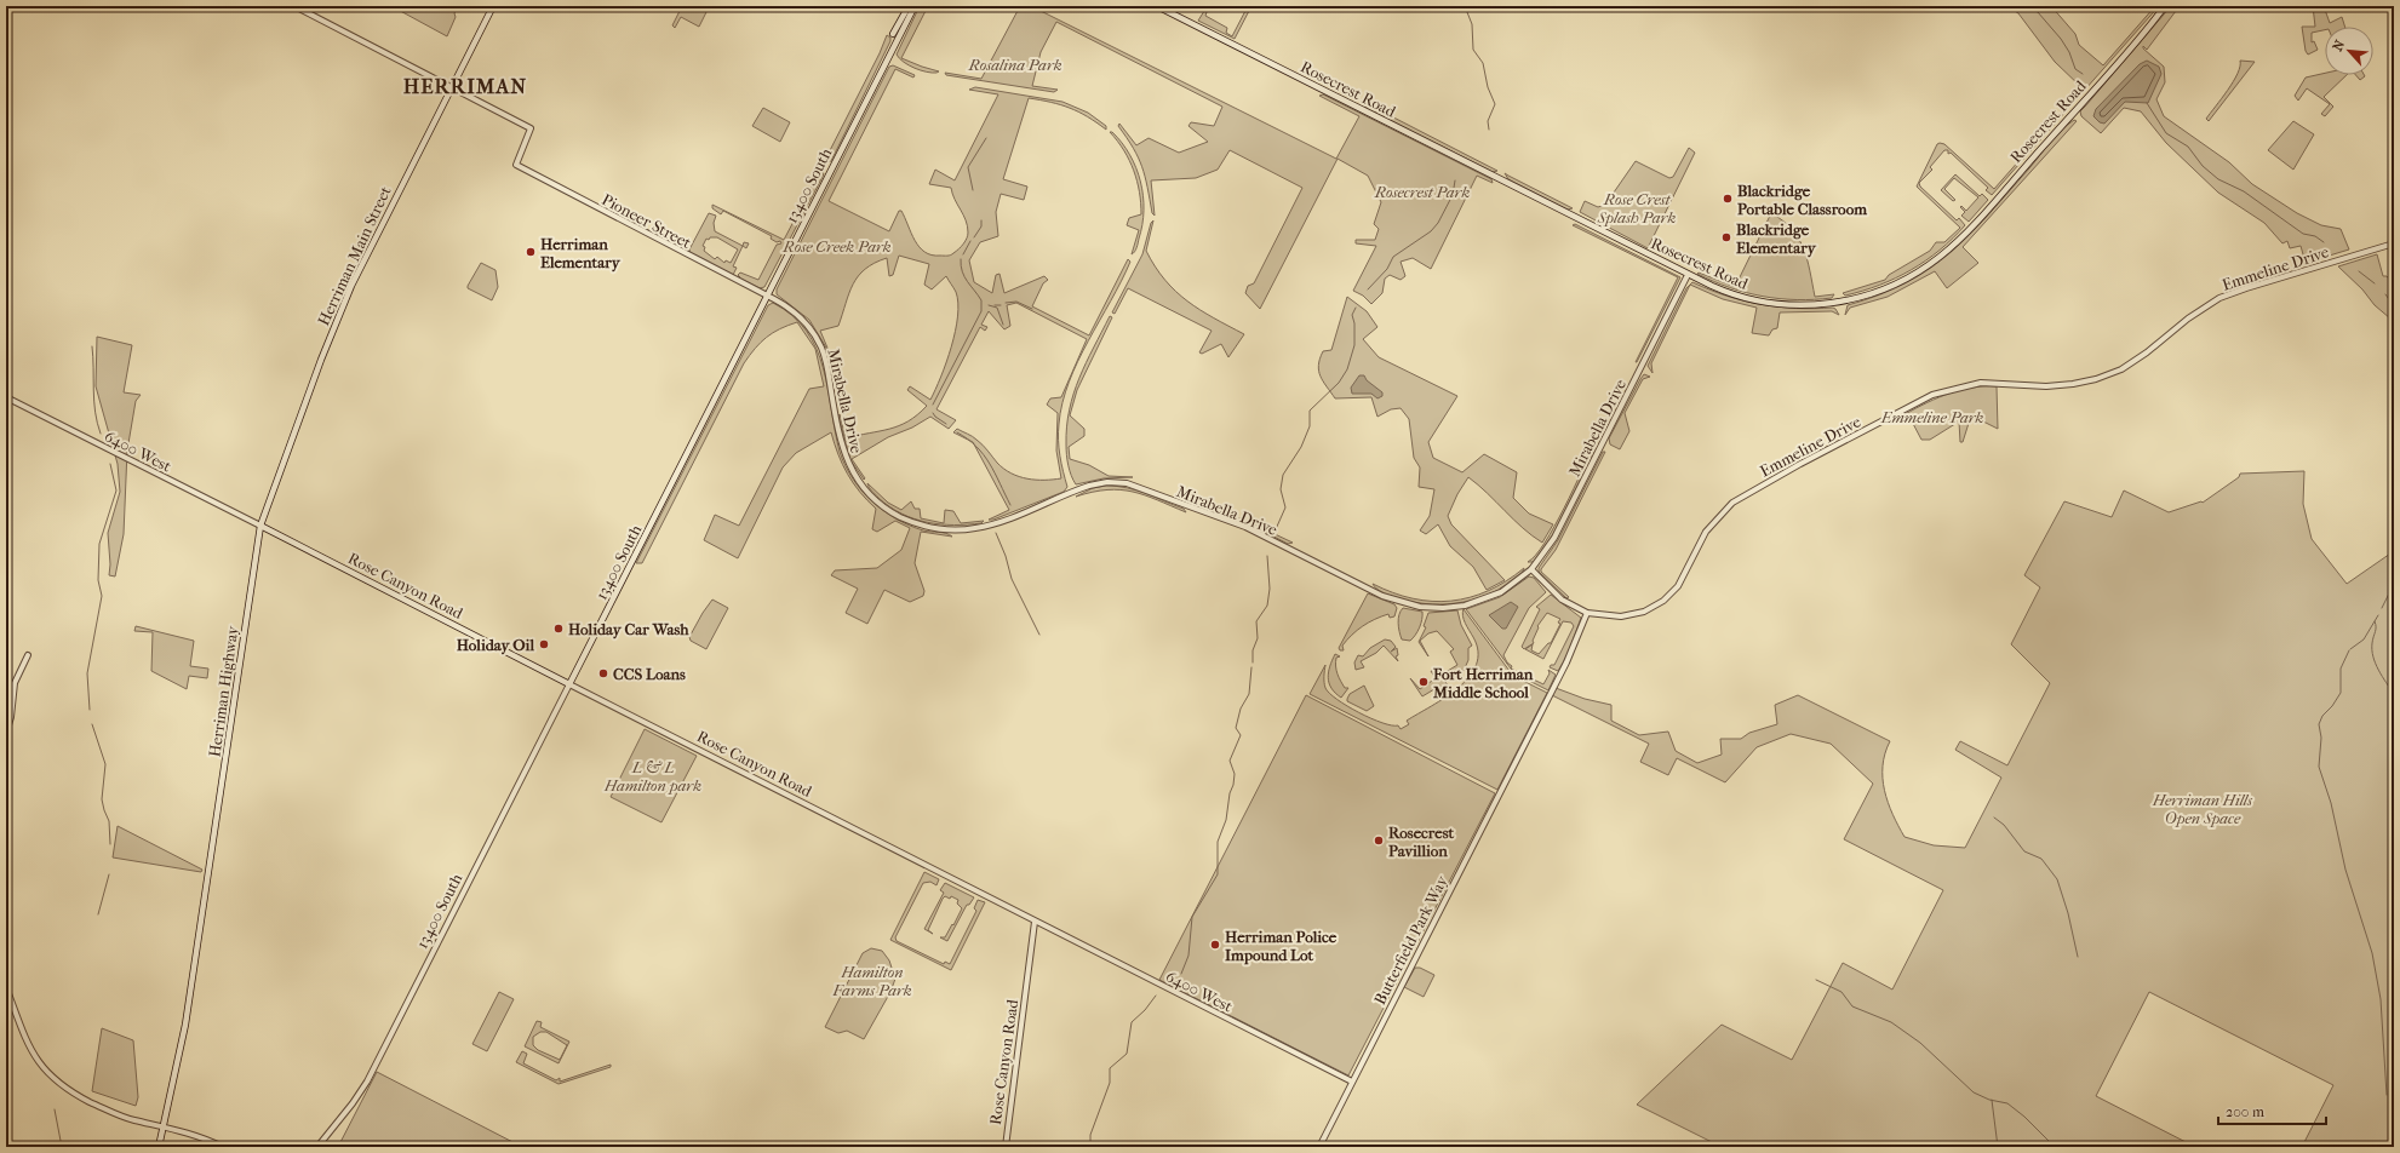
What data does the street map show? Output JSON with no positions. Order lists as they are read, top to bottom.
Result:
{
  "streets": {
    "main road": [
      "Rosecrest Road",
      "13400 South",
      "Herriman Main Street",
      "Rose Canyon Road",
      "Herriman Highway"
    ],
    "street": [
      "Pioneer Street",
      "Emmeline Drive",
      "Mirabella Drive",
      "6400 West",
      "Butterfield Park Way"
    ]
  },
  "crossings": [
    ["Rosecrest Road", "Mirabella Drive"],
    ["13400 South", "Pioneer Street"],
    ["13400 South", "Mirabella Drive"],
    ["13400 South", "Rose Canyon Road"],
    ["Pioneer Street", "Herriman Main Street"],
    ["Pioneer Street", "Mirabella Drive"],
    ["Herriman Main Street", "6400 West"],
    ["Herriman Main Street", "Rose Canyon Road"],
    ["Herriman Main Street", "Herriman Highway"],
    ["Emmeline Drive", "Mirabella Drive"],
    ["Emmeline Drive", "Butterfield Park Way"],
    ["6400 West", "Rose Canyon Road"],
    ["6400 West", "Herriman Highway"],
    ["6400 West", "Butterfield Park Way"],
    ["Rose Canyon Road", "Herriman Highway"]
  ],
  "districts": ["HERRIMAN"],
  "parks": [
    "Rosalina Park",
    "Rosecrest Park",
    "Rose Crest Splash Park",
    "Rose Creek Park",
    "Emmeline Park",
    "L & L Hamilton park",
    "Herriman Hills Open Space",
    "Hamilton Farms Park"
  ],
  "places": [
    "Blackridge Portable Classroom",
    "Blackridge Elementary",
    "Herriman Elementary",
    "Holiday Car Wash",
    "Holiday Oil",
    "CCS Loans",
    "Fort Herriman Middle School",
    "Rosecrest Pavillion",
    "Herriman Police Impound Lot"
  ],
  "scale_bar": "200 m",
  "north": "top left"
}
